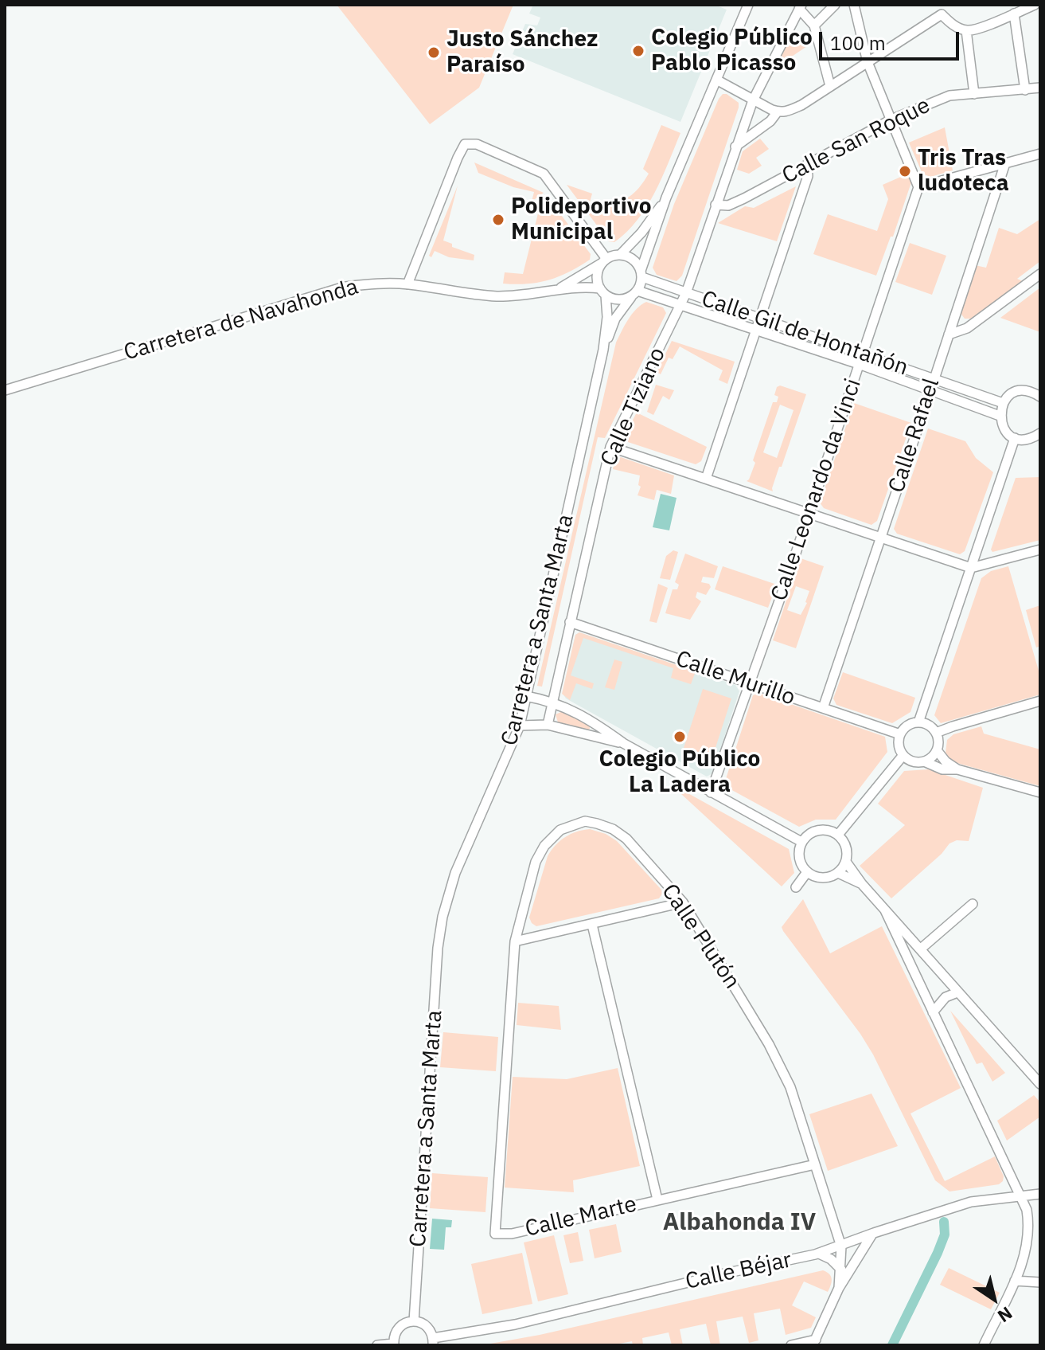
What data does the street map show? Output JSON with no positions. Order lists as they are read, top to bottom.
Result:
{
  "streets": {
    "street": [
      "Calle San Roque",
      "Carretera de Navahonda",
      "Calle Gil de Hontañón",
      "Calle Tiziano",
      "Calle Rafael",
      "Calle Leonardo da Vinci",
      "Carretera a Santa Marta",
      "Calle Murillo",
      "Calle Plutón",
      "Calle Marte",
      "Calle Béjar"
    ]
  },
  "crossings": [
    ["Calle San Roque", "Calle Tiziano"],
    ["Carretera de Navahonda", "Calle Gil de Hontañón"],
    ["Carretera de Navahonda", "Carretera a Santa Marta"],
    ["Calle Gil de Hontañón", "Calle Tiziano"],
    ["Calle Gil de Hontañón", "Calle Rafael"],
    ["Calle Gil de Hontañón", "Calle Leonardo da Vinci"],
    ["Calle Gil de Hontañón", "Carretera a Santa Marta"],
    ["Calle Tiziano", "Calle Murillo"],
    ["Calle Rafael", "Calle Murillo"],
    ["Calle Leonardo da Vinci", "Calle Murillo"],
    ["Calle Plutón", "Calle Marte"],
    ["Calle Plutón", "Calle Béjar"]
  ],
  "districts": ["Albahonda IV"],
  "places": [
    "Colegio Público Pablo Picasso",
    "Justo Sánchez Paraíso",
    "Tris Tras ludoteca",
    "Polideportivo Municipal",
    "Colegio Público La Ladera"
  ],
  "scale_bar": "100 m",
  "north": "bottom right"
}
